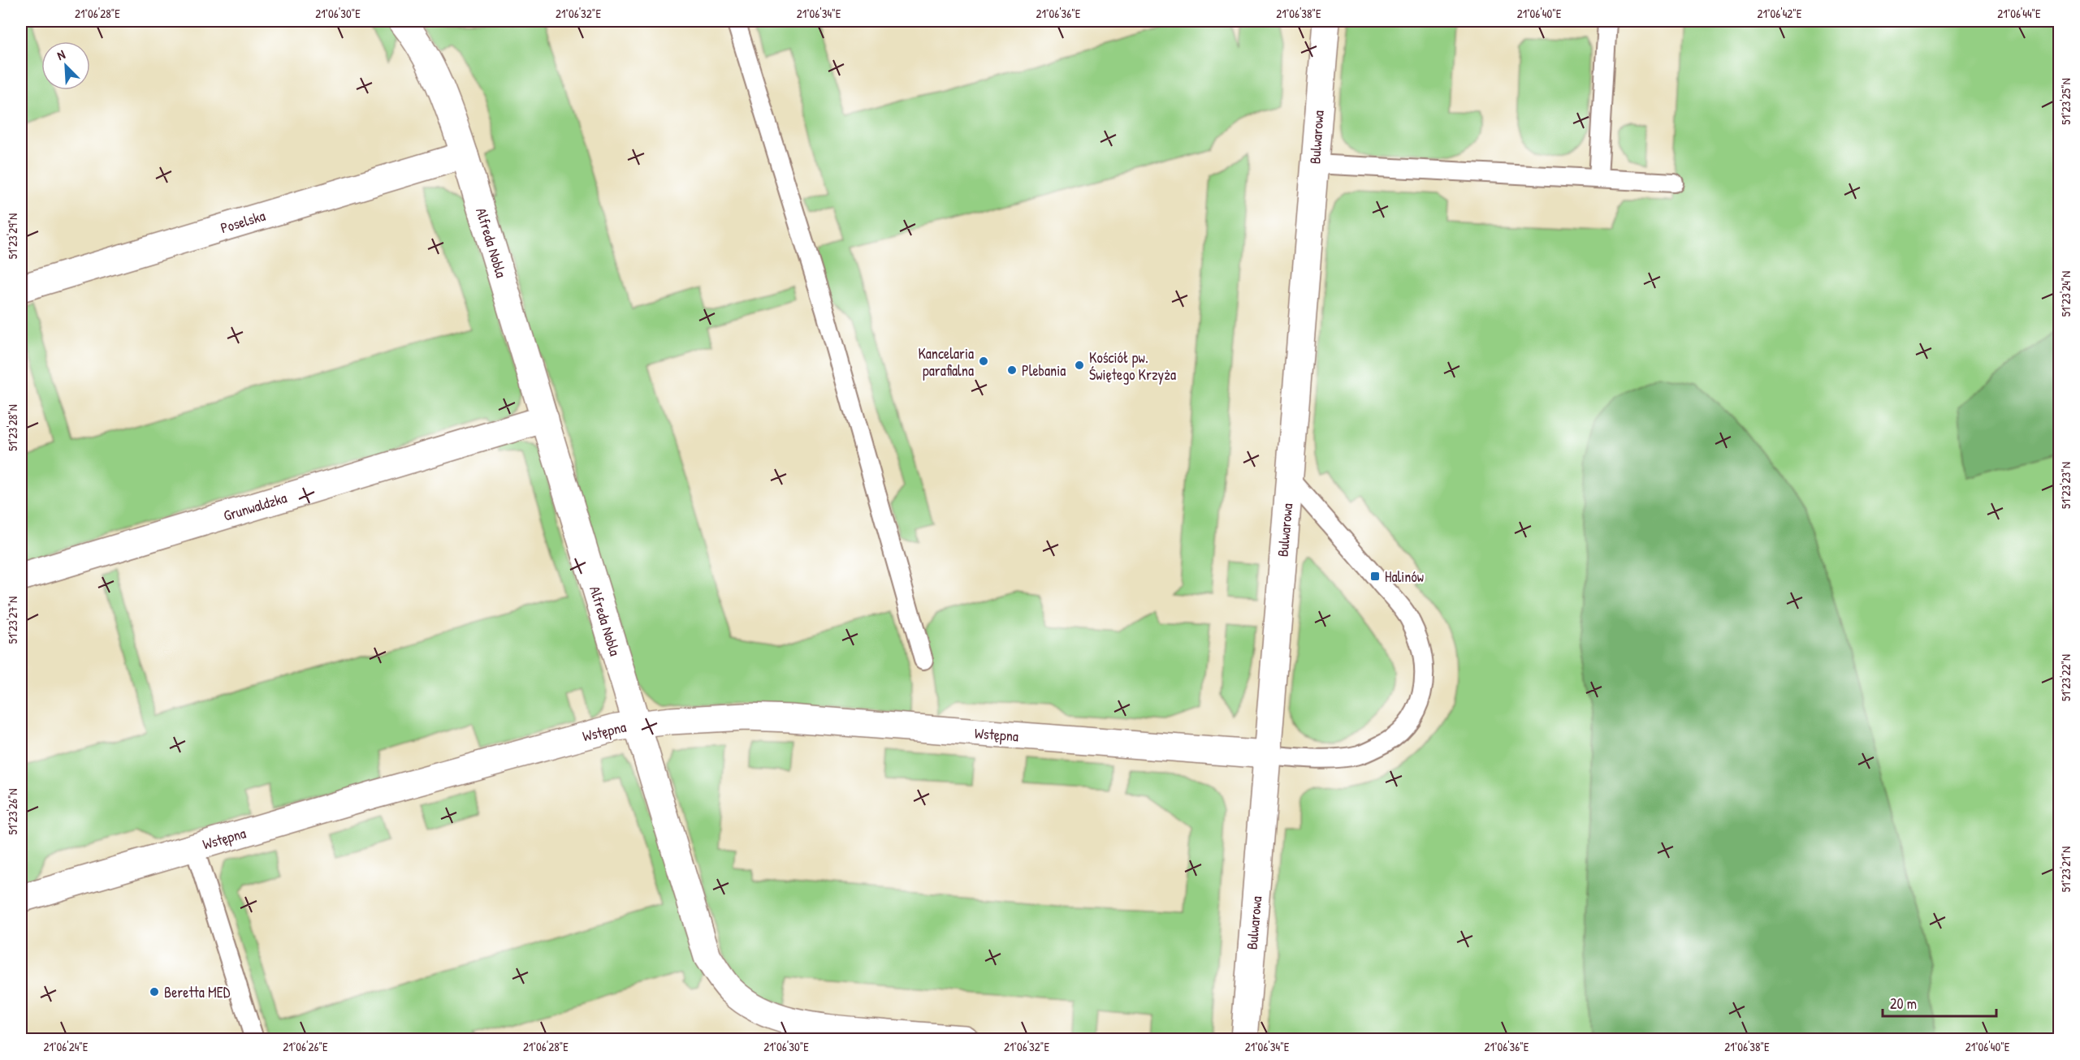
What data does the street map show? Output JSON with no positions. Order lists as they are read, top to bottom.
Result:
{
  "streets": {
    "street": [
      "Bulwarowa",
      "Poselska",
      "Alfreda Nobla",
      "Grunwaldzka",
      "Wstępna"
    ]
  },
  "crossings": [
    ["Bulwarowa", "Wstępna"],
    ["Poselska", "Alfreda Nobla"],
    ["Alfreda Nobla", "Grunwaldzka"],
    ["Alfreda Nobla", "Wstępna"]
  ],
  "places": {
    "other": [
      "Kancelaria parafialna",
      "Kościół pw. Świętego Krzyża",
      "Plebania",
      "Beretta MED"
    ],
    "transit": ["Halinów"]
  },
  "scale_bar": "20 m",
  "north": "top left",
  "coordinates": [
    "21°06'28\"E",
    "21°06'30\"E",
    "21°06'32\"E",
    "21°06'34\"E",
    "21°06'36\"E",
    "21°06'38\"E",
    "21°06'40\"E",
    "21°06'42\"E",
    "21°06'44\"E",
    "51°23'25\"N",
    "51°23'29\"N",
    "51°23'24\"N",
    "51°23'28\"N",
    "51°23'23\"N",
    "51°23'27\"N",
    "51°23'22\"N",
    "51°23'26\"N",
    "51°23'21\"N",
    "21°06'24\"E",
    "21°06'26\"E"
  ]
}
